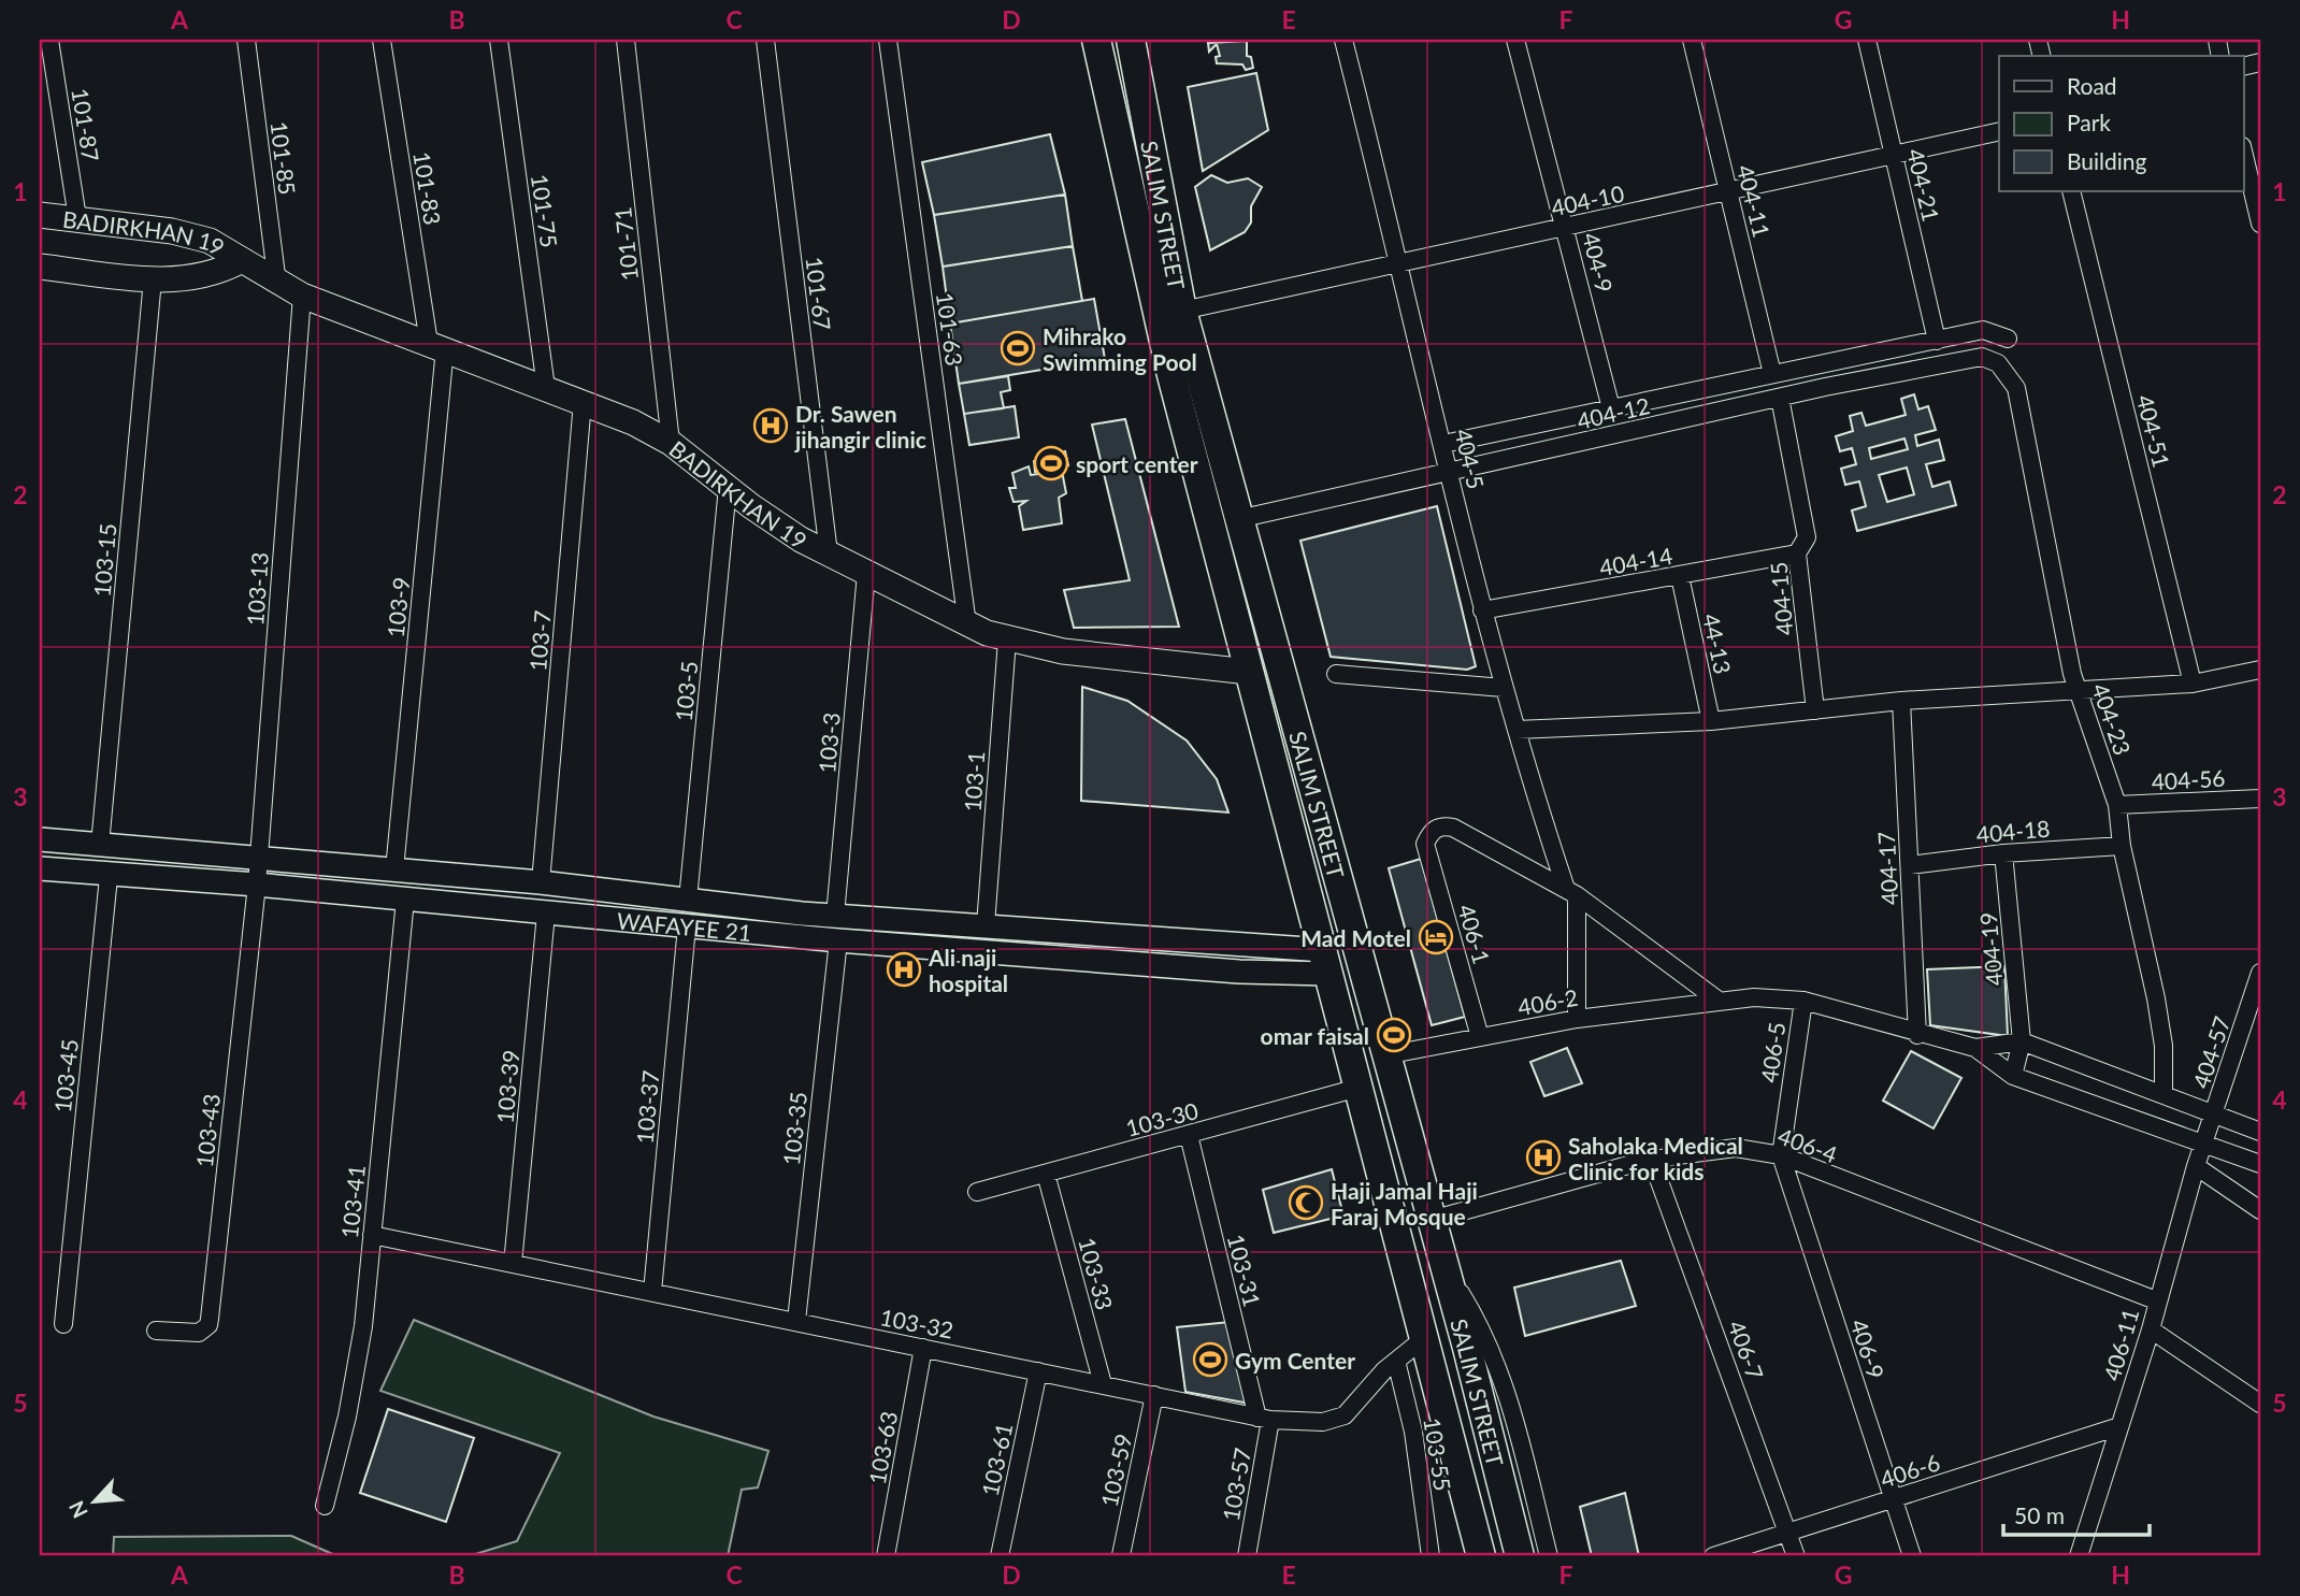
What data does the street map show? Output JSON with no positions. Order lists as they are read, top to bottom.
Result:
{
  "streets": {
    "main road": ["SALIM STREET", "BADIRKHAN 19"],
    "street": [
      "101-87",
      "101-85",
      "404-21",
      "101-83",
      "404-10",
      "404-11",
      "101-75",
      "101-71",
      "404-9",
      "101-67",
      "101-63",
      "404-12",
      "404-51",
      "404-5",
      "103-15",
      "404-14",
      "103-13",
      "404-15",
      "103-9",
      "103-7",
      "44-13",
      "103-5",
      "404-23",
      "103-3",
      "404-56",
      "103-1",
      "404-18",
      "404-17",
      "WAFAYEE 21",
      "406-1",
      "404-19",
      "406-2",
      "406-5",
      "404-57",
      "103-45",
      "103-39",
      "103-37",
      "103-30",
      "103-35",
      "103-43",
      "406-4",
      "103-41",
      "103-31",
      "103-33",
      "103-32",
      "406-11",
      "406-9",
      "406-7",
      "103-63",
      "103-55",
      "103-61",
      "103-59",
      "406-6",
      "103-57"
    ]
  },
  "crossings": [
    ["101-87", "BADIRKHAN 19"],
    ["101-85", "BADIRKHAN 19"],
    ["404-21", "404-10"],
    ["101-83", "BADIRKHAN 19"],
    ["101-83", "103-9"],
    ["404-10", "404-11"],
    ["404-10", "SALIM STREET"],
    ["404-10", "404-9"],
    ["404-10", "404-5"],
    ["101-75", "BADIRKHAN 19"],
    ["SALIM STREET", "BADIRKHAN 19"],
    ["SALIM STREET", "404-12"],
    ["SALIM STREET", "WAFAYEE 21"],
    ["SALIM STREET", "406-2"],
    ["SALIM STREET", "103-30"],
    ["SALIM STREET", "406-4"],
    ["SALIM STREET", "103-32"],
    ["BADIRKHAN 19", "101-71"],
    ["BADIRKHAN 19", "101-67"],
    ["BADIRKHAN 19", "101-63"],
    ["BADIRKHAN 19", "103-15"],
    ["BADIRKHAN 19", "103-13"],
    ["BADIRKHAN 19", "103-9"],
    ["BADIRKHAN 19", "103-7"],
    ["BADIRKHAN 19", "103-5"],
    ["BADIRKHAN 19", "103-3"],
    ["BADIRKHAN 19", "103-1"],
    ["404-12", "404-5"],
    ["404-12", "404-15"],
    ["404-12", "404-23"],
    ["404-5", "404-14"],
    ["404-5", "406-1"],
    ["404-5", "406-2"],
    ["103-15", "WAFAYEE 21"],
    ["404-14", "404-15"],
    ["404-14", "44-13"],
    ["103-13", "WAFAYEE 21"],
    ["103-13", "103-43"],
    ["103-9", "WAFAYEE 21"],
    ["103-7", "WAFAYEE 21"],
    ["103-5", "WAFAYEE 21"],
    ["404-23", "404-56"],
    ["404-23", "404-18"],
    ["103-3", "WAFAYEE 21"],
    ["103-1", "WAFAYEE 21"],
    ["404-18", "404-17"],
    ["404-18", "404-19"],
    ["404-17", "406-2"],
    ["WAFAYEE 21", "103-45"],
    ["WAFAYEE 21", "103-39"],
    ["WAFAYEE 21", "103-37"],
    ["WAFAYEE 21", "103-35"],
    ["WAFAYEE 21", "103-43"],
    ["WAFAYEE 21", "103-41"],
    ["406-1", "406-2"],
    ["406-2", "406-5"],
    ["406-5", "406-4"],
    ["406-5", "406-9"],
    ["404-57", "406-11"],
    ["103-39", "103-32"],
    ["103-37", "103-32"],
    ["103-30", "103-31"],
    ["103-30", "103-33"],
    ["103-35", "103-32"],
    ["406-4", "406-11"],
    ["406-4", "406-9"],
    ["406-4", "406-7"],
    ["103-41", "103-32"],
    ["103-31", "103-32"],
    ["103-31", "103-57"],
    ["103-33", "103-32"],
    ["103-32", "103-63"],
    ["103-32", "103-55"],
    ["103-32", "103-61"],
    ["103-32", "103-59"],
    ["103-32", "103-57"],
    ["406-11", "406-6"],
    ["406-9", "406-6"],
    ["406-7", "406-6"]
  ],
  "places": {
    "sports": [
      "Mihrako Swimming Pool",
      "sport center",
      "omar faisal",
      "Gym Center"
    ],
    "hospital": ["Dr. Sawen jihangir clinic", "Ali naji hospital", "Saholaka Medical Clinic for kids"],
    "hotel": ["Mad Motel"],
    "mosque": ["Haji Jamal Haji Faraj Mosque"]
  },
  "legend": ["Road", "Park", "Building"],
  "scale_bar": "50 m",
  "north": "bottom left",
  "grid": {
    "columns": [
      "A",
      "B",
      "C",
      "D",
      "E",
      "F",
      "G",
      "H"
    ],
    "rows": [
      "1",
      "2",
      "3",
      "4",
      "5"
    ]
  }
}
